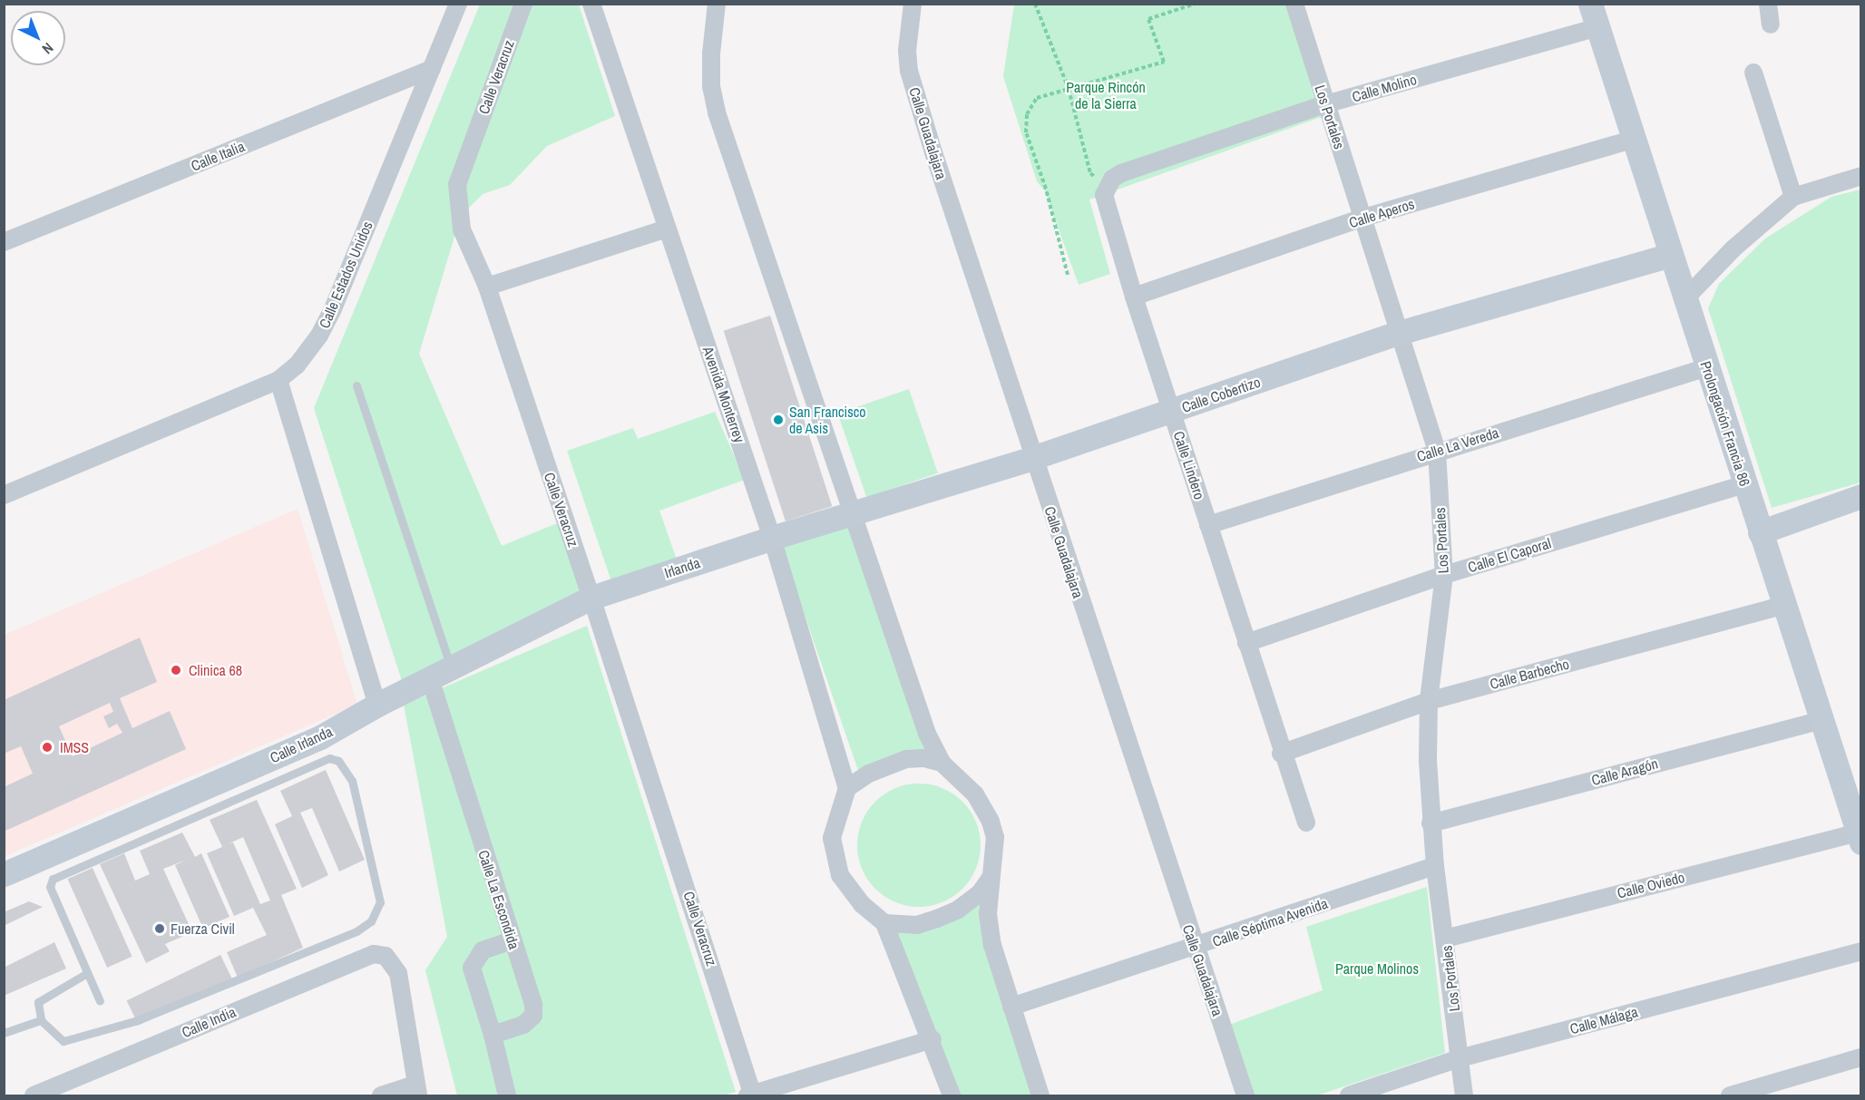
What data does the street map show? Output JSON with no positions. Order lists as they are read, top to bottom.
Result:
{
  "streets": {
    "street": [
      "Calle Veracruz",
      "Calle Molino",
      "Los Portales",
      "Calle Guadalajara",
      "Calle Italia",
      "Calle Aperos",
      "Calle Estados Unidos",
      "Avenida Monterrey",
      "Calle Cobertizo",
      "Prolongación Francia 86",
      "Calle La Vereda",
      "Calle Lindero",
      "Calle El Caporal",
      "Irlanda",
      "Calle Barbecho",
      "Calle Irlanda",
      "Calle Aragón",
      "Calle Oviedo",
      "Calle La Escondida",
      "Calle Séptima Avenida",
      "Calle Málaga",
      "Calle India"
    ]
  },
  "crossings": [
    ["Calle Veracruz", "Irlanda"],
    ["Calle Veracruz", "Calle Irlanda"],
    ["Calle Molino", "Los Portales"],
    ["Calle Molino", "Prolongación Francia 86"],
    ["Calle Molino", "Calle Lindero"],
    ["Los Portales", "Calle Aperos"],
    ["Los Portales", "Calle Cobertizo"],
    ["Los Portales", "Calle La Vereda"],
    ["Los Portales", "Calle El Caporal"],
    ["Los Portales", "Calle Barbecho"],
    ["Los Portales", "Calle Aragón"],
    ["Los Portales", "Calle Oviedo"],
    ["Los Portales", "Calle Séptima Avenida"],
    ["Los Portales", "Calle Málaga"],
    ["Calle Guadalajara", "Calle Cobertizo"],
    ["Calle Guadalajara", "Calle Séptima Avenida"],
    ["Calle Italia", "Calle Estados Unidos"],
    ["Calle Aperos", "Prolongación Francia 86"],
    ["Calle Aperos", "Calle Lindero"],
    ["Avenida Monterrey", "Calle Cobertizo"],
    ["Avenida Monterrey", "Irlanda"],
    ["Calle Cobertizo", "Prolongación Francia 86"],
    ["Calle Cobertizo", "Calle Lindero"],
    ["Calle Cobertizo", "Irlanda"],
    ["Prolongación Francia 86", "Calle La Vereda"],
    ["Prolongación Francia 86", "Calle El Caporal"],
    ["Prolongación Francia 86", "Calle Barbecho"],
    ["Prolongación Francia 86", "Calle Aragón"],
    ["Prolongación Francia 86", "Calle Oviedo"],
    ["Calle La Vereda", "Calle Lindero"],
    ["Calle Lindero", "Calle El Caporal"],
    ["Calle Lindero", "Calle Barbecho"],
    ["Irlanda", "Calle Irlanda"],
    ["Calle Irlanda", "Calle La Escondida"]
  ],
  "parks": ["Parque Rincón de la Sierra", "Parque Molinos"],
  "places": [
    "San Francisco de Asis",
    "Clinica 68",
    "IMSS",
    "Fuerza Civil"
  ],
  "north": "bottom right"
}
